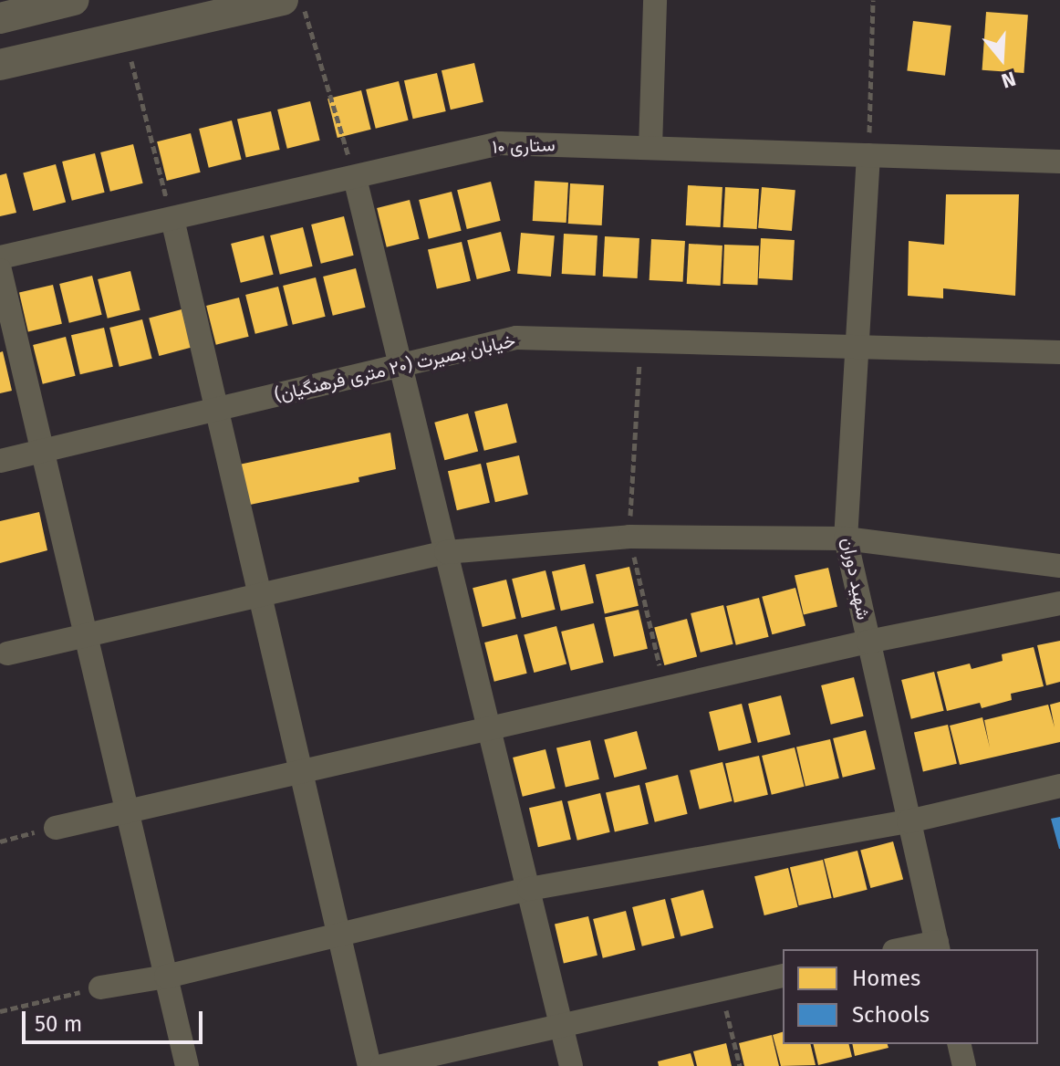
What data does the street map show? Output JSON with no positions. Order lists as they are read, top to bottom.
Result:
{
  "streets": {
    "street": ["ستاری ۱۰", "خیابان بصیرت (۲۰ متری فرهنگیان)", "شهید دوران"]
  },
  "crossings": [
    ["ستاری ۱۰", "شهید دوران"],
    ["خیابان بصیرت (۲۰ متری فرهنگیان)", "شهید دوران"]
  ],
  "legend": ["Homes", "Schools"],
  "scale_bar": "50 m",
  "north": "bottom"
}
